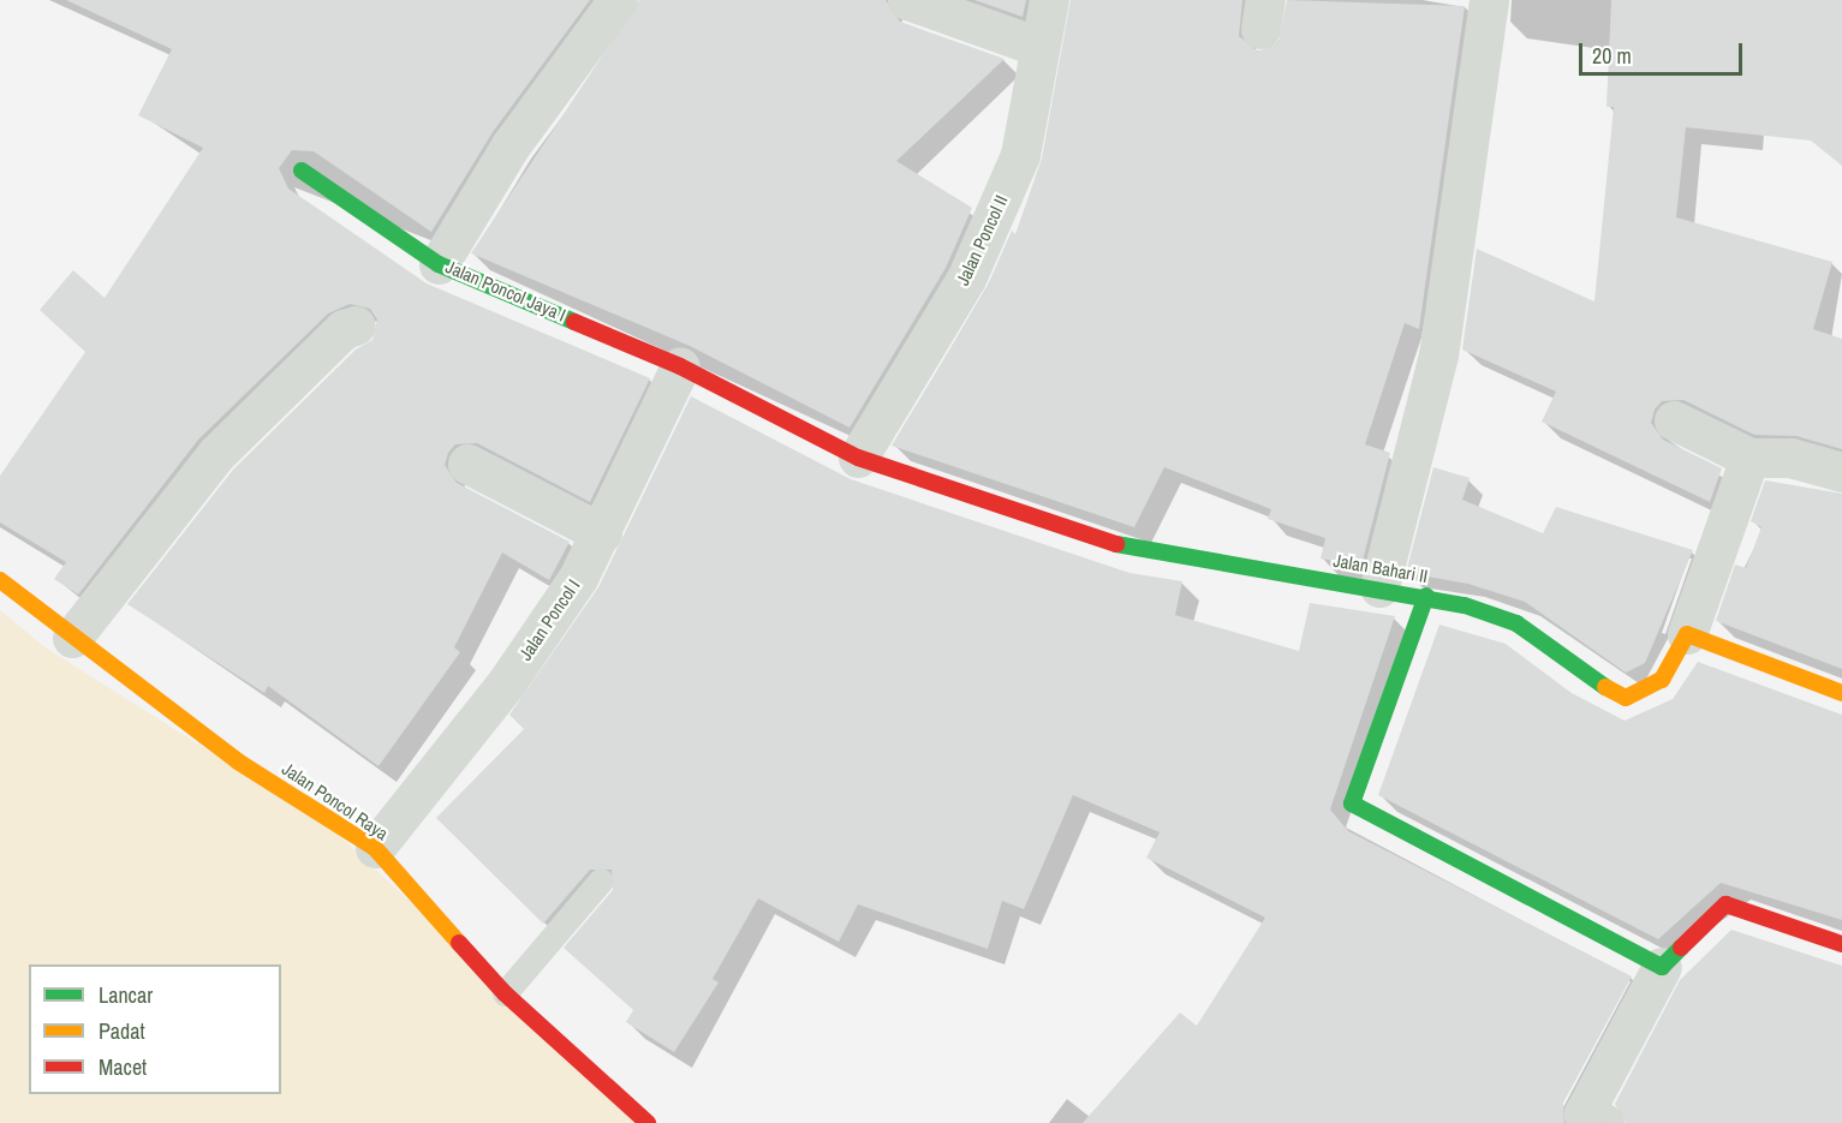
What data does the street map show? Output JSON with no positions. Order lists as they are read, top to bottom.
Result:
{
  "streets": {
    "street": [
      "Jalan Poncol II",
      "Jalan Poncol Jaya I",
      "Jalan Bahari II",
      "Jalan Poncol I",
      "Jalan Poncol Raya"
    ]
  },
  "crossings": [
    ["Jalan Poncol II", "Jalan Poncol Jaya I"],
    ["Jalan Poncol II", "Jalan Bahari II"],
    ["Jalan Poncol Jaya I", "Jalan Bahari II"],
    ["Jalan Poncol Jaya I", "Jalan Poncol I"],
    ["Jalan Poncol I", "Jalan Poncol Raya"]
  ],
  "legend": ["Lancar", "Padat", "Macet"],
  "scale_bar": "20 m"
}
